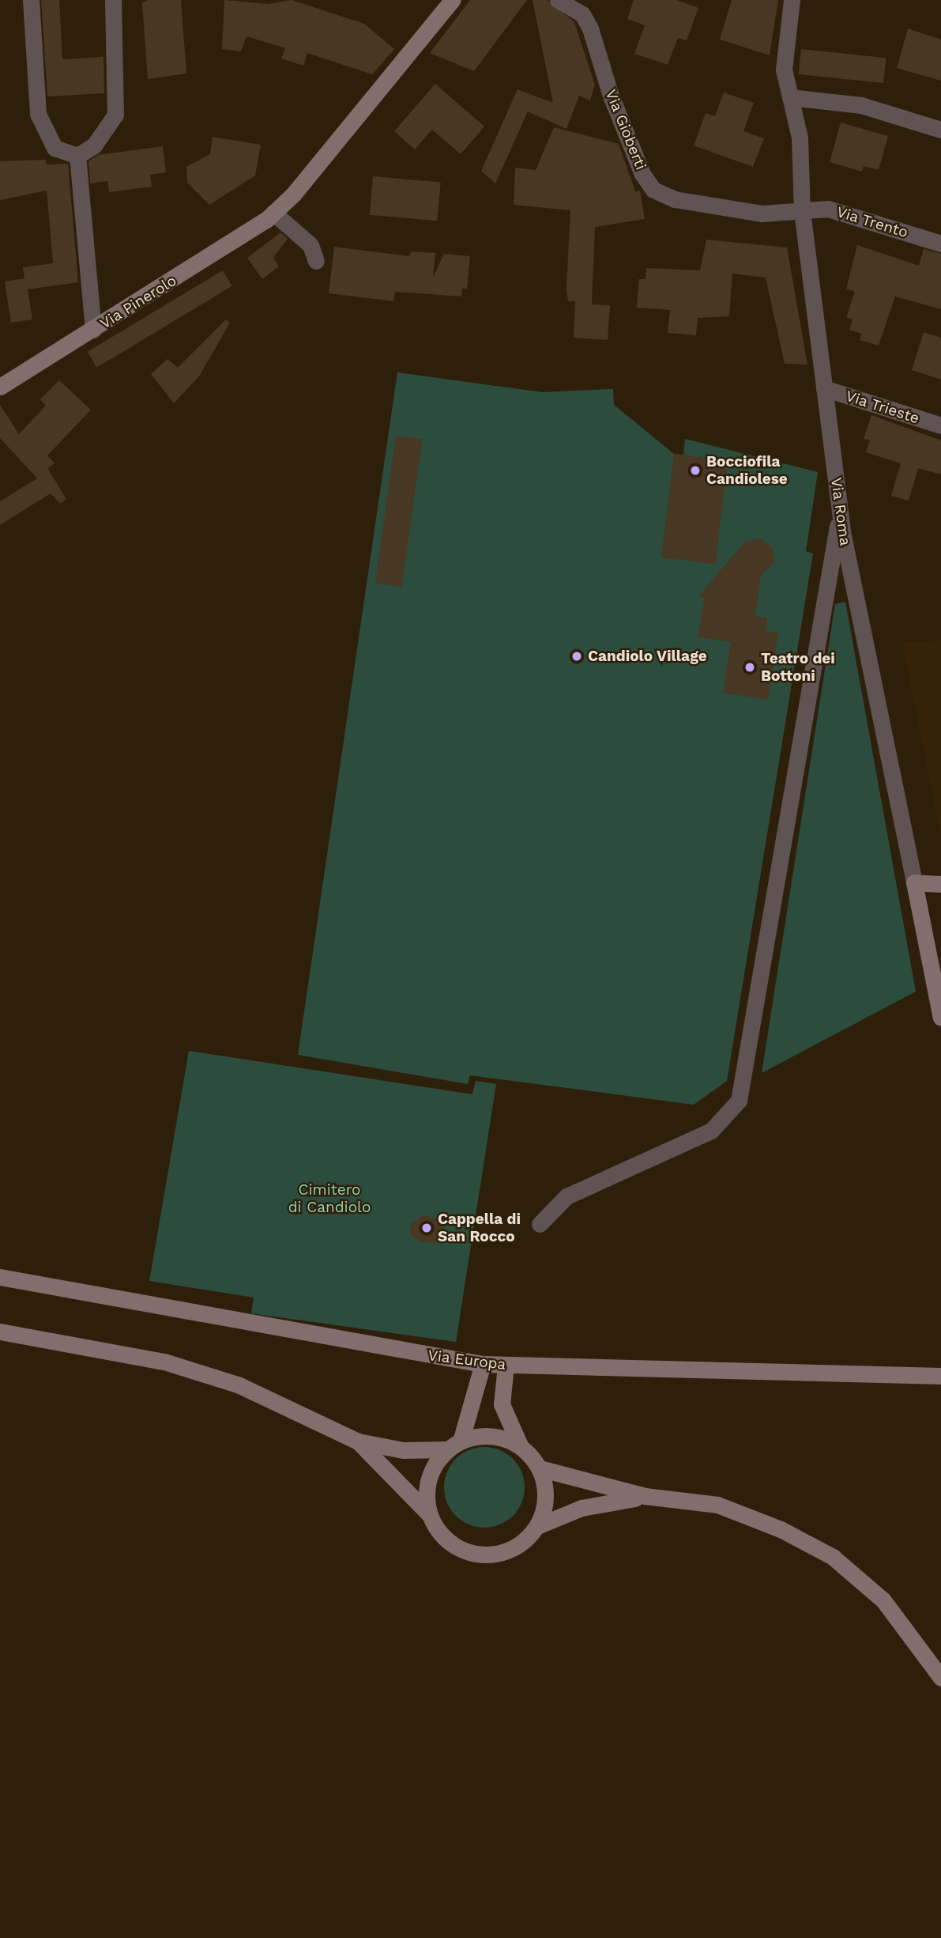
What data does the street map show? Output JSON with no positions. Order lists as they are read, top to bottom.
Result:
{
  "streets": {
    "main road": ["Via Pinerolo", "Via Roma", "Via Europa"],
    "street": ["Via Gioberti", "Via Trento", "Via Trieste"]
  },
  "crossings": [
    ["Via Gioberti", "Via Trento"],
    ["Via Gioberti", "Via Roma"],
    ["Via Trento", "Via Roma"],
    ["Via Trieste", "Via Roma"]
  ],
  "parks": ["Cimitero di Candiolo"],
  "places": [
    "Bocciofila Candiolese",
    "Candiolo Village",
    "Teatro dei Bottoni",
    "Cappella di San Rocco"
  ]
}
